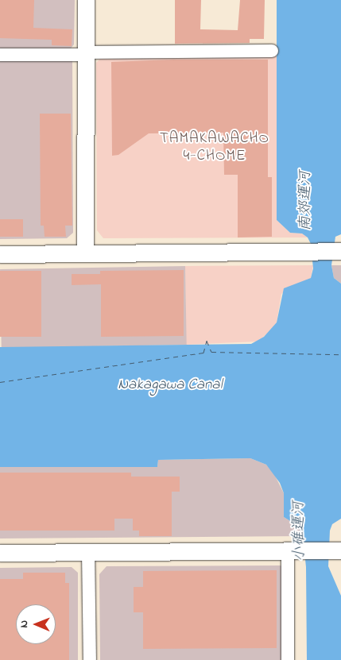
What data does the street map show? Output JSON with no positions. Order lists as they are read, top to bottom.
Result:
{
  "districts": ["TAMAKAWACHO 4-CHOME"],
  "water": ["南郊運河", "Nakagawa Canal", "小碓運河"],
  "north": "left"
}
